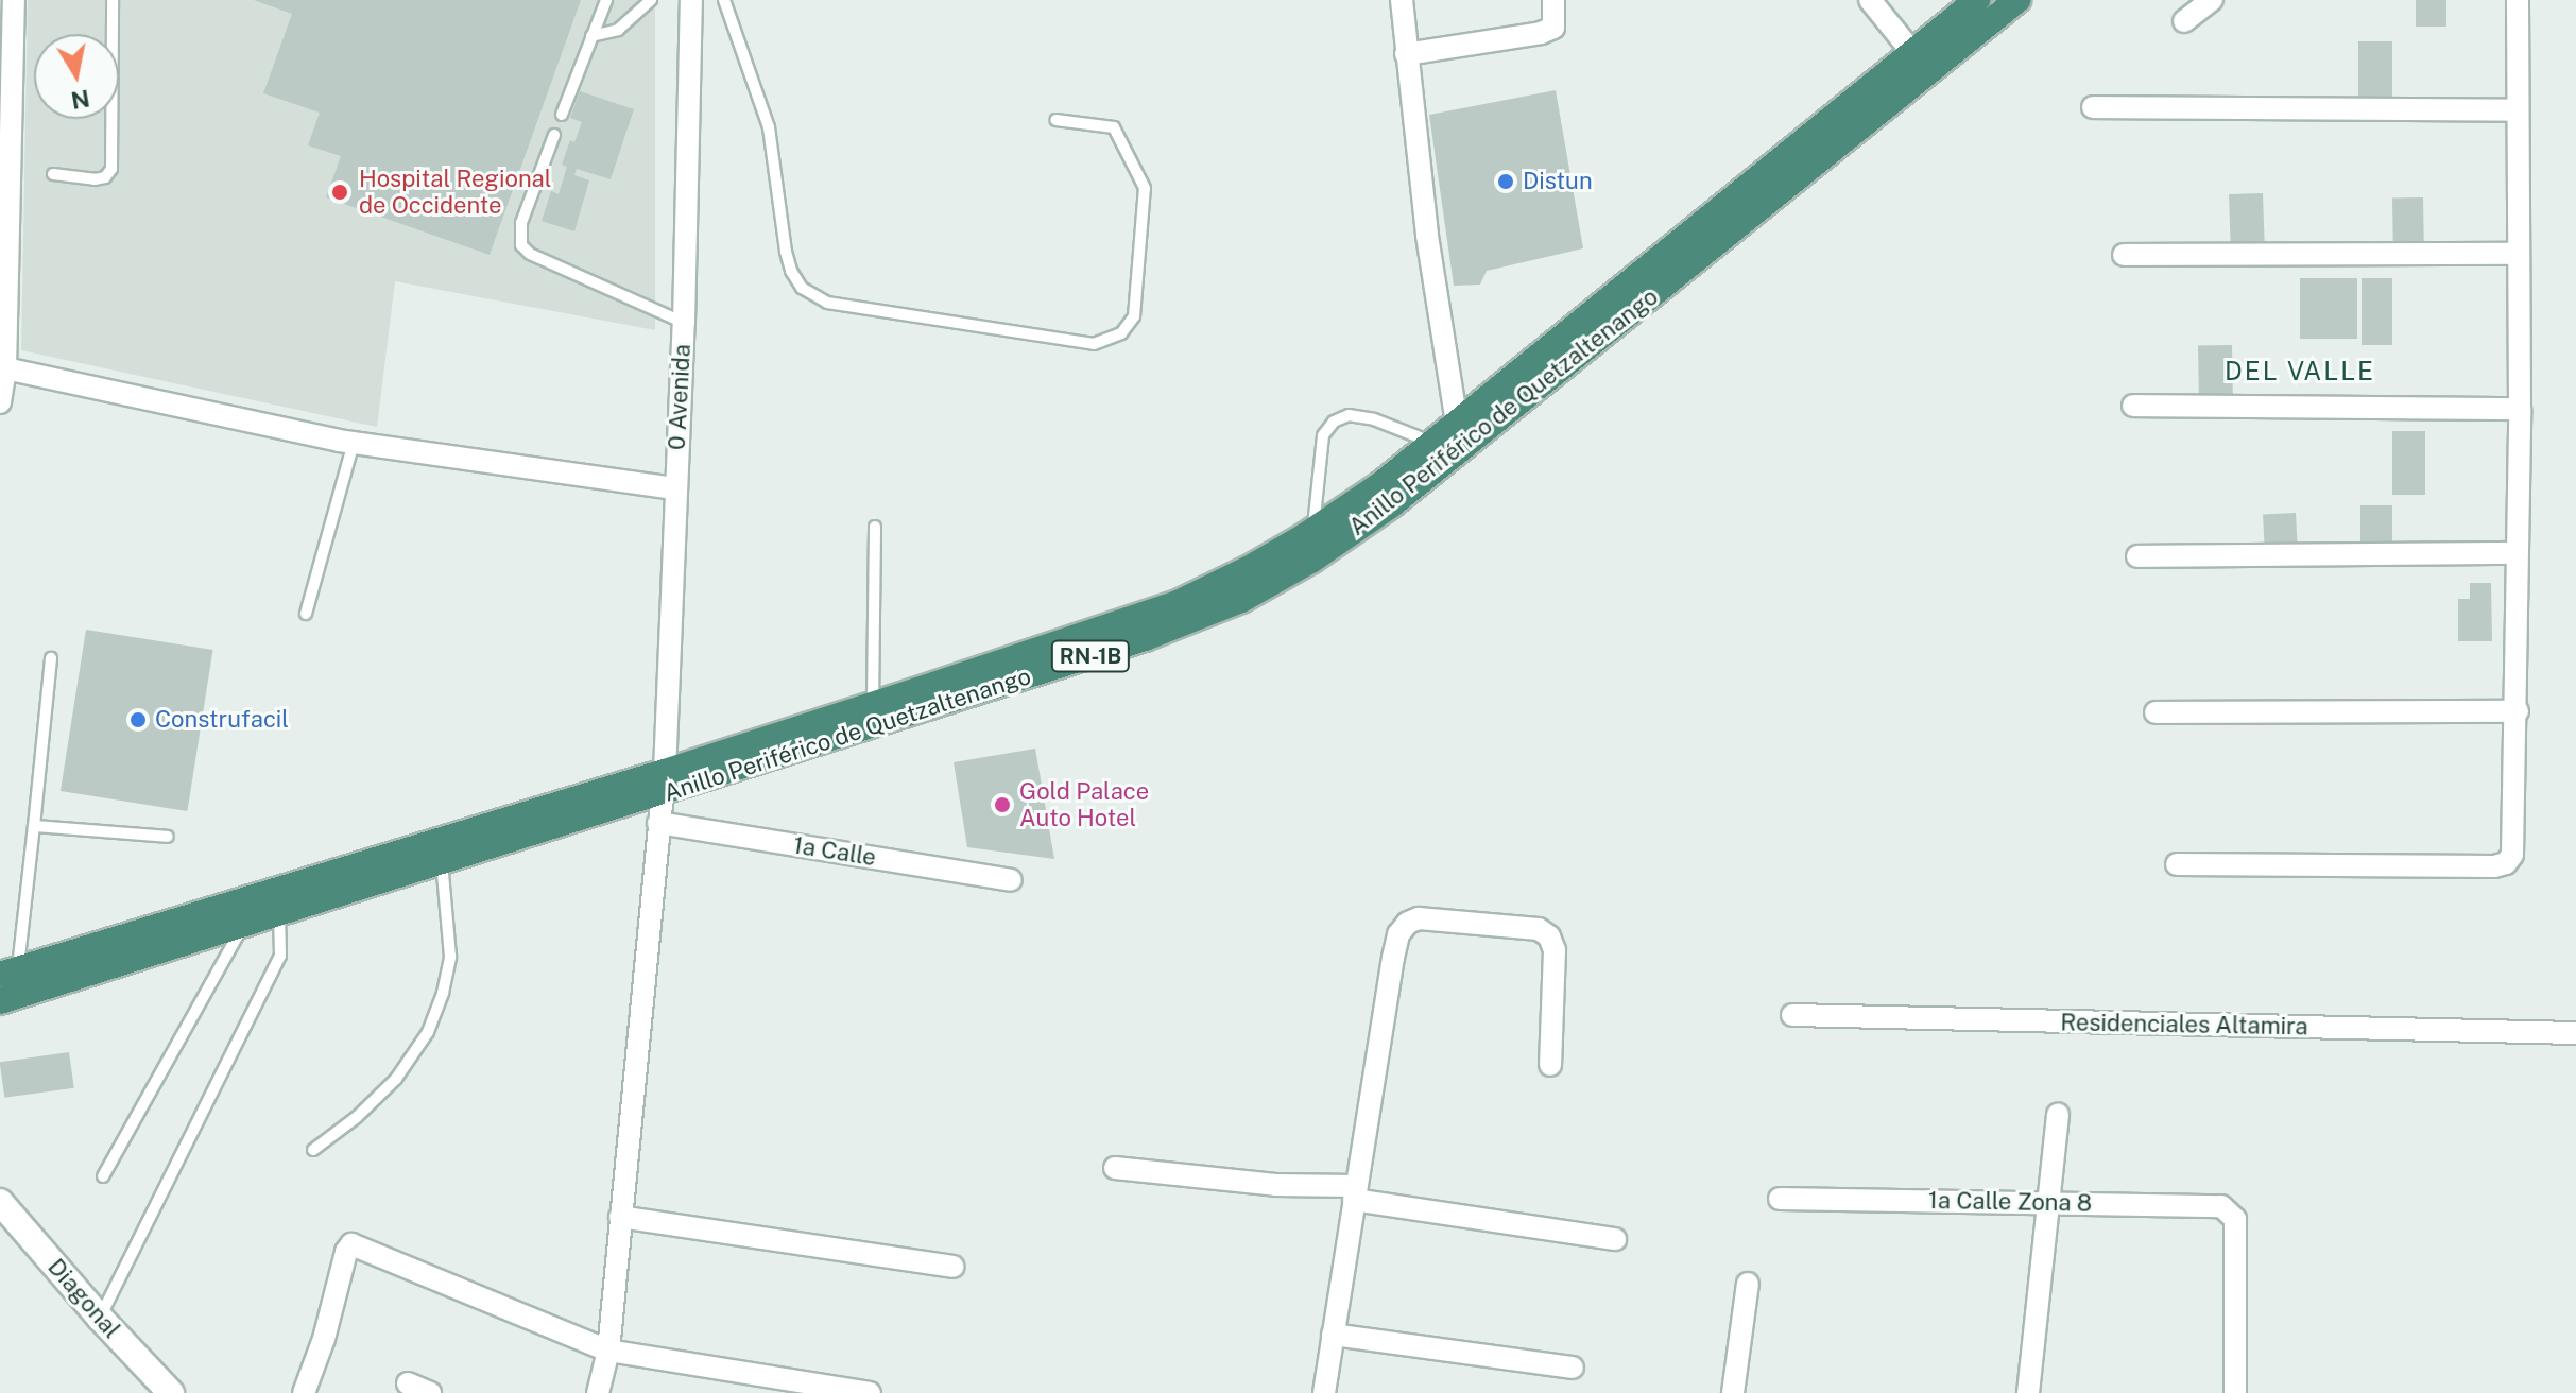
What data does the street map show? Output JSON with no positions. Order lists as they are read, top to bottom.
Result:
{
  "streets": {
    "highway": ["Anillo Periférico de Quetzaltenango", "RN-1B"],
    "street": [
      "0 Avenida",
      "1a Calle",
      "Residenciales Altamira",
      "1a Calle Zona 8",
      "Diagonal"
    ]
  },
  "crossings": [
    ["0 Avenida", "Anillo Periférico de Quetzaltenango"],
    ["0 Avenida", "1a Calle"]
  ],
  "districts": ["DEL VALLE"],
  "places": [
    "Distun",
    "Hospital Regional de Occidente",
    "Construfacil",
    "Gold Palace Auto Hotel"
  ],
  "north": "bottom"
}
